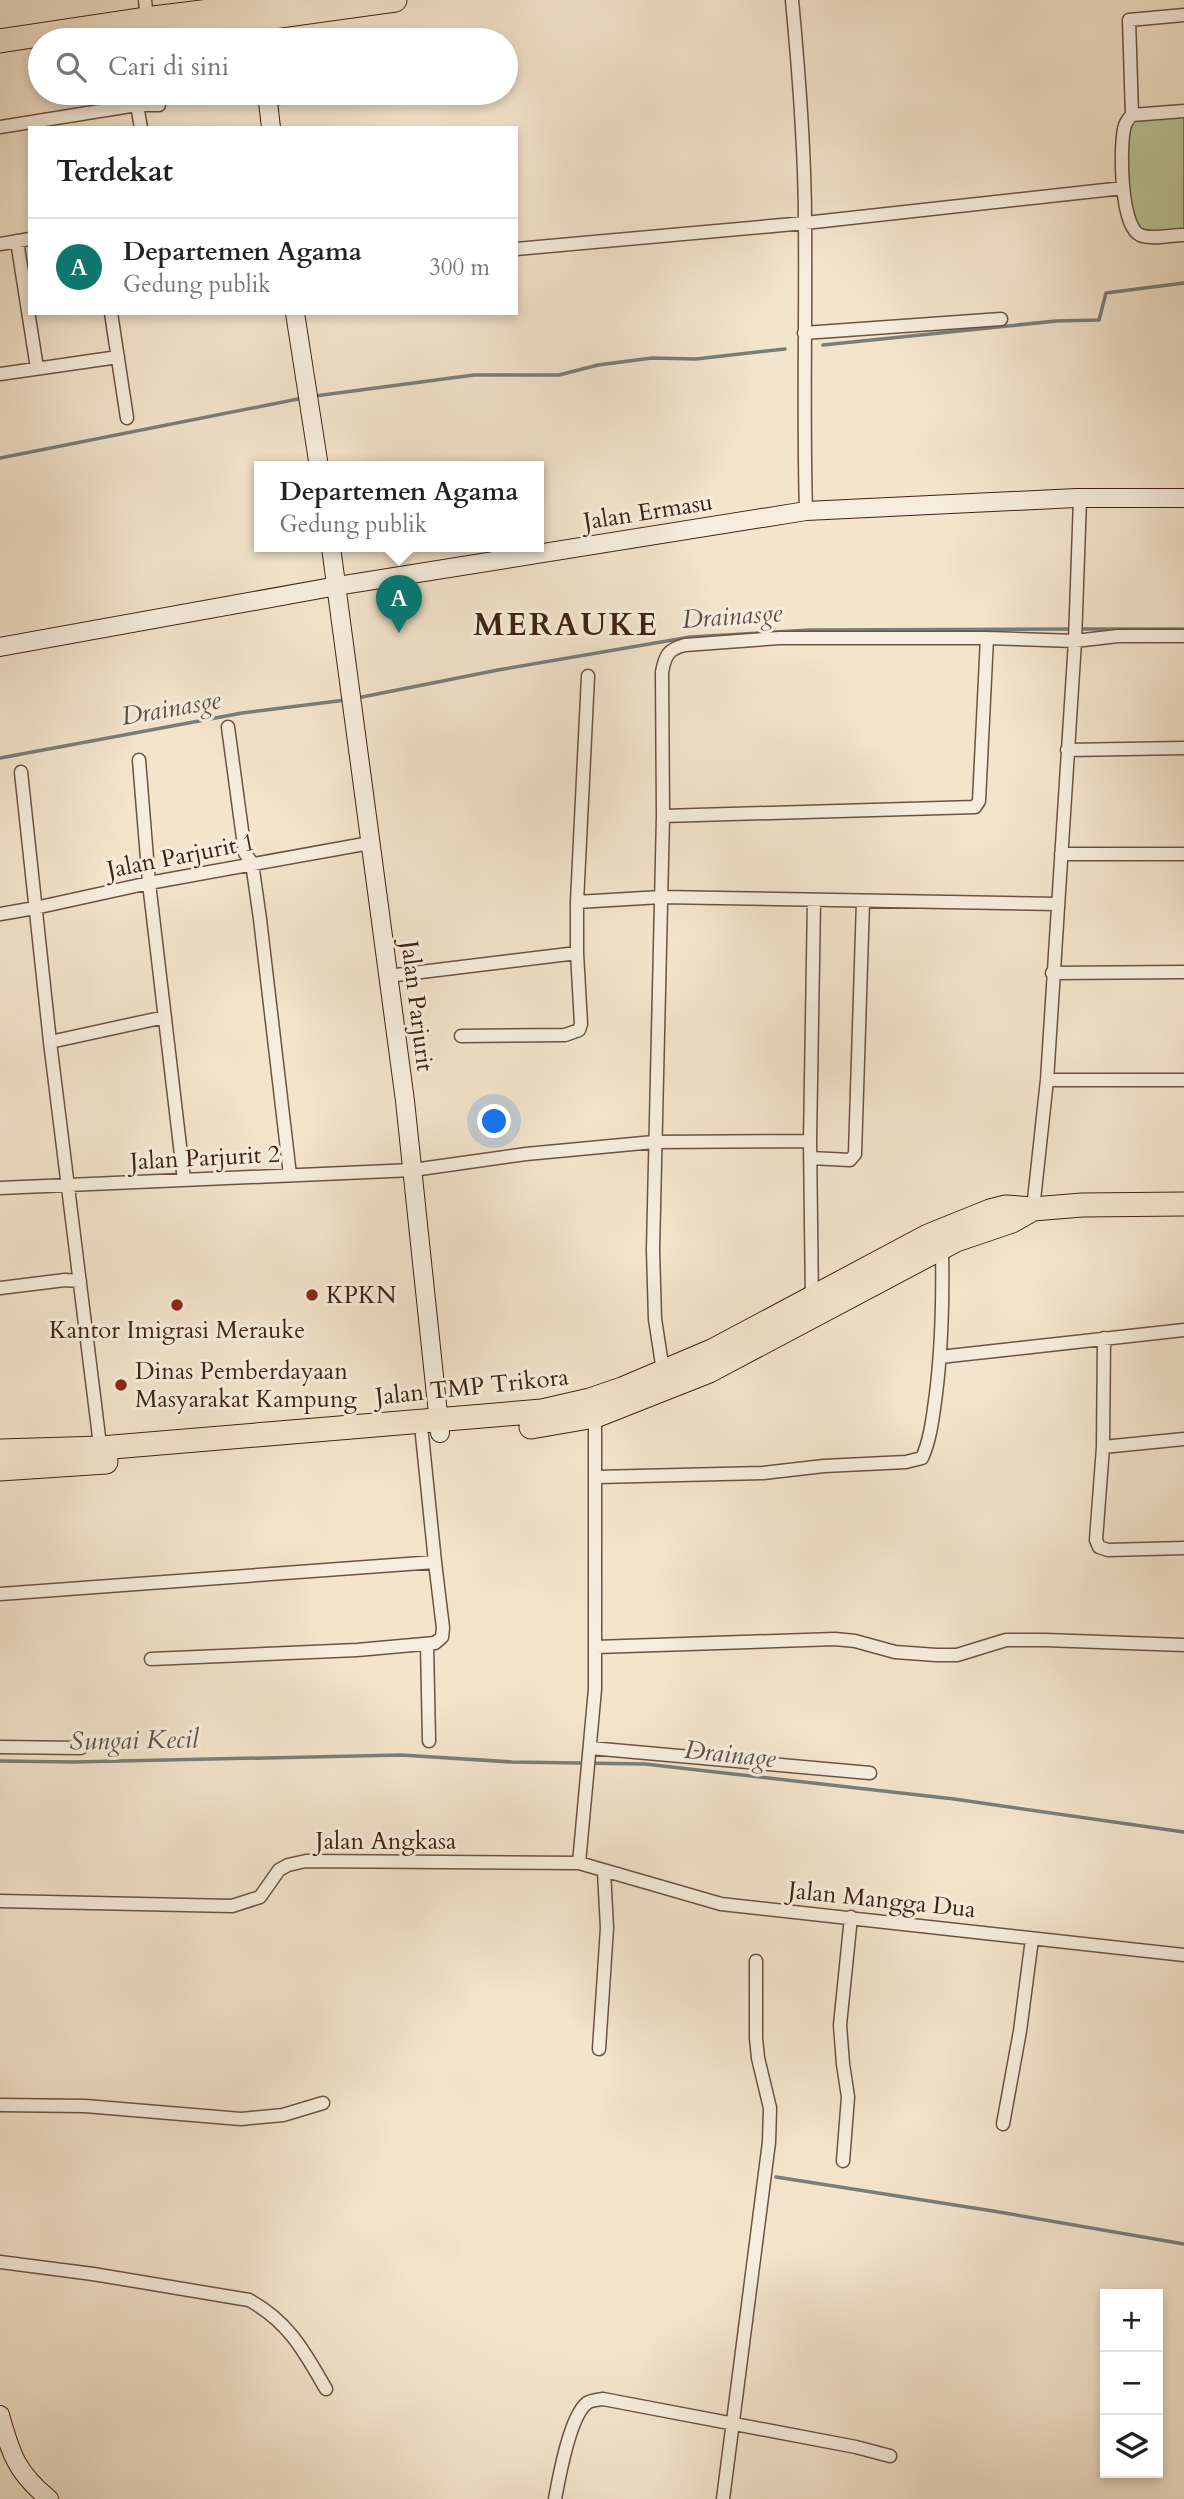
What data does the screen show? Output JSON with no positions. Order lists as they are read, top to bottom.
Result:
{
  "streets": {
    "highway": ["Jalan TMP Trikora"],
    "street": [
      "Jalan Ermasu",
      "Jalan Parjurit 1",
      "Jalan Parjurit",
      "Jalan Parjurit 2",
      "Jalan Angkasa",
      "Jalan Mangga Dua"
    ]
  },
  "crossings": [
    ["Jalan Ermasu", "Jalan Parjurit"],
    ["Jalan Parjurit 1", "Jalan Parjurit"],
    ["Jalan Parjurit", "Jalan Parjurit 2"],
    ["Jalan Parjurit", "Jalan TMP Trikora"],
    ["Jalan Angkasa", "Jalan Mangga Dua"]
  ],
  "districts": ["MERAUKE"],
  "water": ["Drainasge", "Sungai Kecil", "Drainage"],
  "places": ["KPKN", "Kantor Imigrasi Merauke", "Dinas Pemberdayaan Masyarakat Kampung"],
  "page": {
    "search": "Cari di sini",
    "heading": "Terdekat",
    "list": [
      {
        "mark": "A",
        "name": "Departemen Agama",
        "note": "Gedung publik",
        "value": "300 m"
      }
    ],
    "popup": ["Departemen Agama", "Gedung publik"],
    "pins": "A",
    "map_buttons": ["+", "−"]
  }
}
